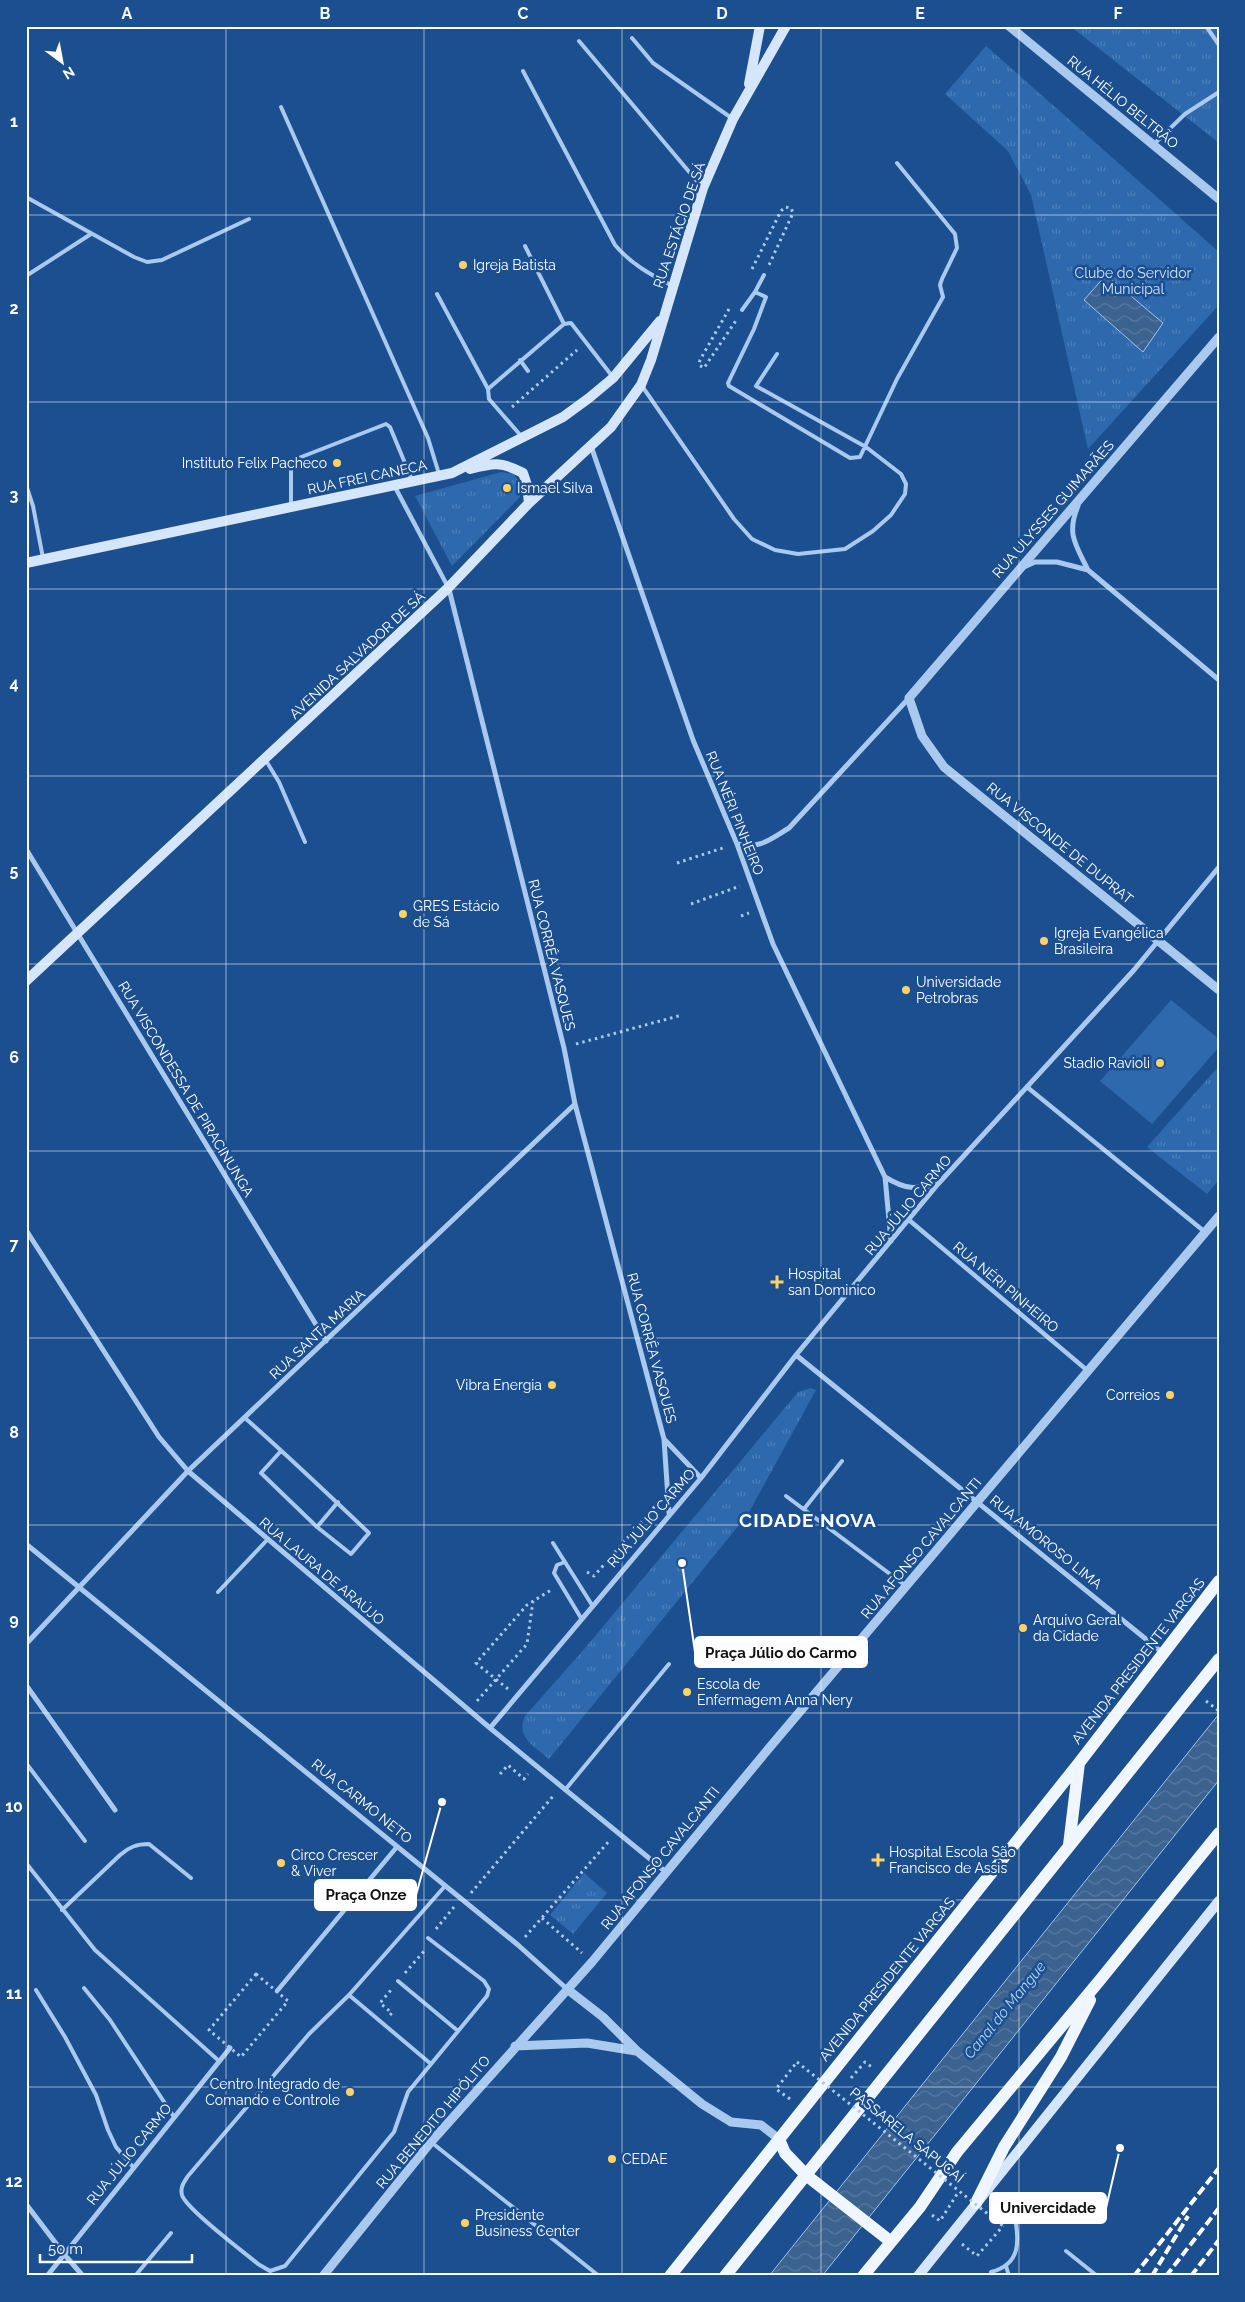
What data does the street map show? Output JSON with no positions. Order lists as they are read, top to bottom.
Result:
{
  "streets": {
    "main road": [
      "RUA ESTÁCIO DE SÁ",
      "RUA FREI CANECA",
      "AVENIDA SALVADOR DE SÁ",
      "AVENIDA PRESIDENTE VARGAS"
    ],
    "street": [
      "RUA HÉLIO BELTRÃO",
      "RUA ULYSSES GUIMARÃES",
      "RUA NÉRI PINHEIRO",
      "RUA VISCONDE DE DUPRAT",
      "RUA CORRÊA VASQUES",
      "RUA VISCONDESSA DE PIRACINUNGA",
      "RUA JÚLIO CARMO",
      "RUA SANTA MARIA",
      "RUA AMOROSO LIMA",
      "RUA AFONSO CAVALCANTI",
      "RUA LAURA DE ARAÚJO",
      "RUA CARMO NETO",
      "RUA BENEDITO HIPÓLITO"
    ],
    "path": ["PASSARELA SAPUCAÍ"]
  },
  "crossings": [
    ["RUA ESTÁCIO DE SÁ", "RUA FREI CANECA"],
    ["RUA ESTÁCIO DE SÁ", "AVENIDA SALVADOR DE SÁ"],
    ["RUA FREI CANECA", "AVENIDA SALVADOR DE SÁ"],
    ["RUA FREI CANECA", "RUA CORRÊA VASQUES"],
    ["RUA ULYSSES GUIMARÃES", "RUA VISCONDE DE DUPRAT"],
    ["AVENIDA SALVADOR DE SÁ", "RUA NÉRI PINHEIRO"],
    ["AVENIDA SALVADOR DE SÁ", "RUA CORRÊA VASQUES"],
    ["AVENIDA SALVADOR DE SÁ", "RUA VISCONDESSA DE PIRACINUNGA"],
    ["RUA NÉRI PINHEIRO", "RUA JÚLIO CARMO"],
    ["RUA NÉRI PINHEIRO", "RUA AFONSO CAVALCANTI"],
    ["RUA VISCONDE DE DUPRAT", "RUA JÚLIO CARMO"],
    ["RUA CORRÊA VASQUES", "RUA JÚLIO CARMO"],
    ["RUA CORRÊA VASQUES", "RUA SANTA MARIA"],
    ["RUA VISCONDESSA DE PIRACINUNGA", "RUA SANTA MARIA"],
    ["RUA JÚLIO CARMO", "RUA AMOROSO LIMA"],
    ["RUA JÚLIO CARMO", "RUA LAURA DE ARAÚJO"],
    ["RUA SANTA MARIA", "RUA LAURA DE ARAÚJO"],
    ["RUA SANTA MARIA", "RUA CARMO NETO"],
    ["RUA AMOROSO LIMA", "RUA AFONSO CAVALCANTI"],
    ["RUA AMOROSO LIMA", "AVENIDA PRESIDENTE VARGAS"],
    ["RUA AFONSO CAVALCANTI", "RUA LAURA DE ARAÚJO"],
    ["RUA AFONSO CAVALCANTI", "RUA CARMO NETO"],
    ["RUA AFONSO CAVALCANTI", "RUA BENEDITO HIPÓLITO"],
    ["AVENIDA PRESIDENTE VARGAS", "RUA CARMO NETO"],
    ["RUA CARMO NETO", "RUA BENEDITO HIPÓLITO"]
  ],
  "districts": ["CIDADE NOVA"],
  "water": ["Canal do Mangue"],
  "parks": ["Clube do Servidor Municipal"],
  "places": {
    "other": [
      "Igreja Batista",
      "Instituto Felix Pacheco",
      "Ismael Silva",
      "GRES Estácio de Sá",
      "Igreja Evangélica Brasileira",
      "Universidade Petrobras",
      "Stadio Ravioli",
      "Vibra Energia",
      "Correios",
      "Praça Júlio do Carmo",
      "Arquivo Geral da Cidade",
      "Escola de Enfermagem Anna Nery",
      "Praça Onze",
      "Circo Crescer & Viver",
      "Centro Integrado de Comando e Controle",
      "Univercidade",
      "CEDAE",
      "Presidente Business Center"
    ],
    "health": ["Hospital san Dominico", "Hospital Escola São Francisco de Assis"]
  },
  "scale_bar": "50 m",
  "north": "bottom right",
  "grid": {
    "columns": [
      "A",
      "B",
      "C",
      "D",
      "E",
      "F"
    ],
    "rows": [
      "1",
      "2",
      "3",
      "4",
      "5",
      "6",
      "7",
      "8",
      "9",
      "10",
      "11",
      "12"
    ]
  }
}
